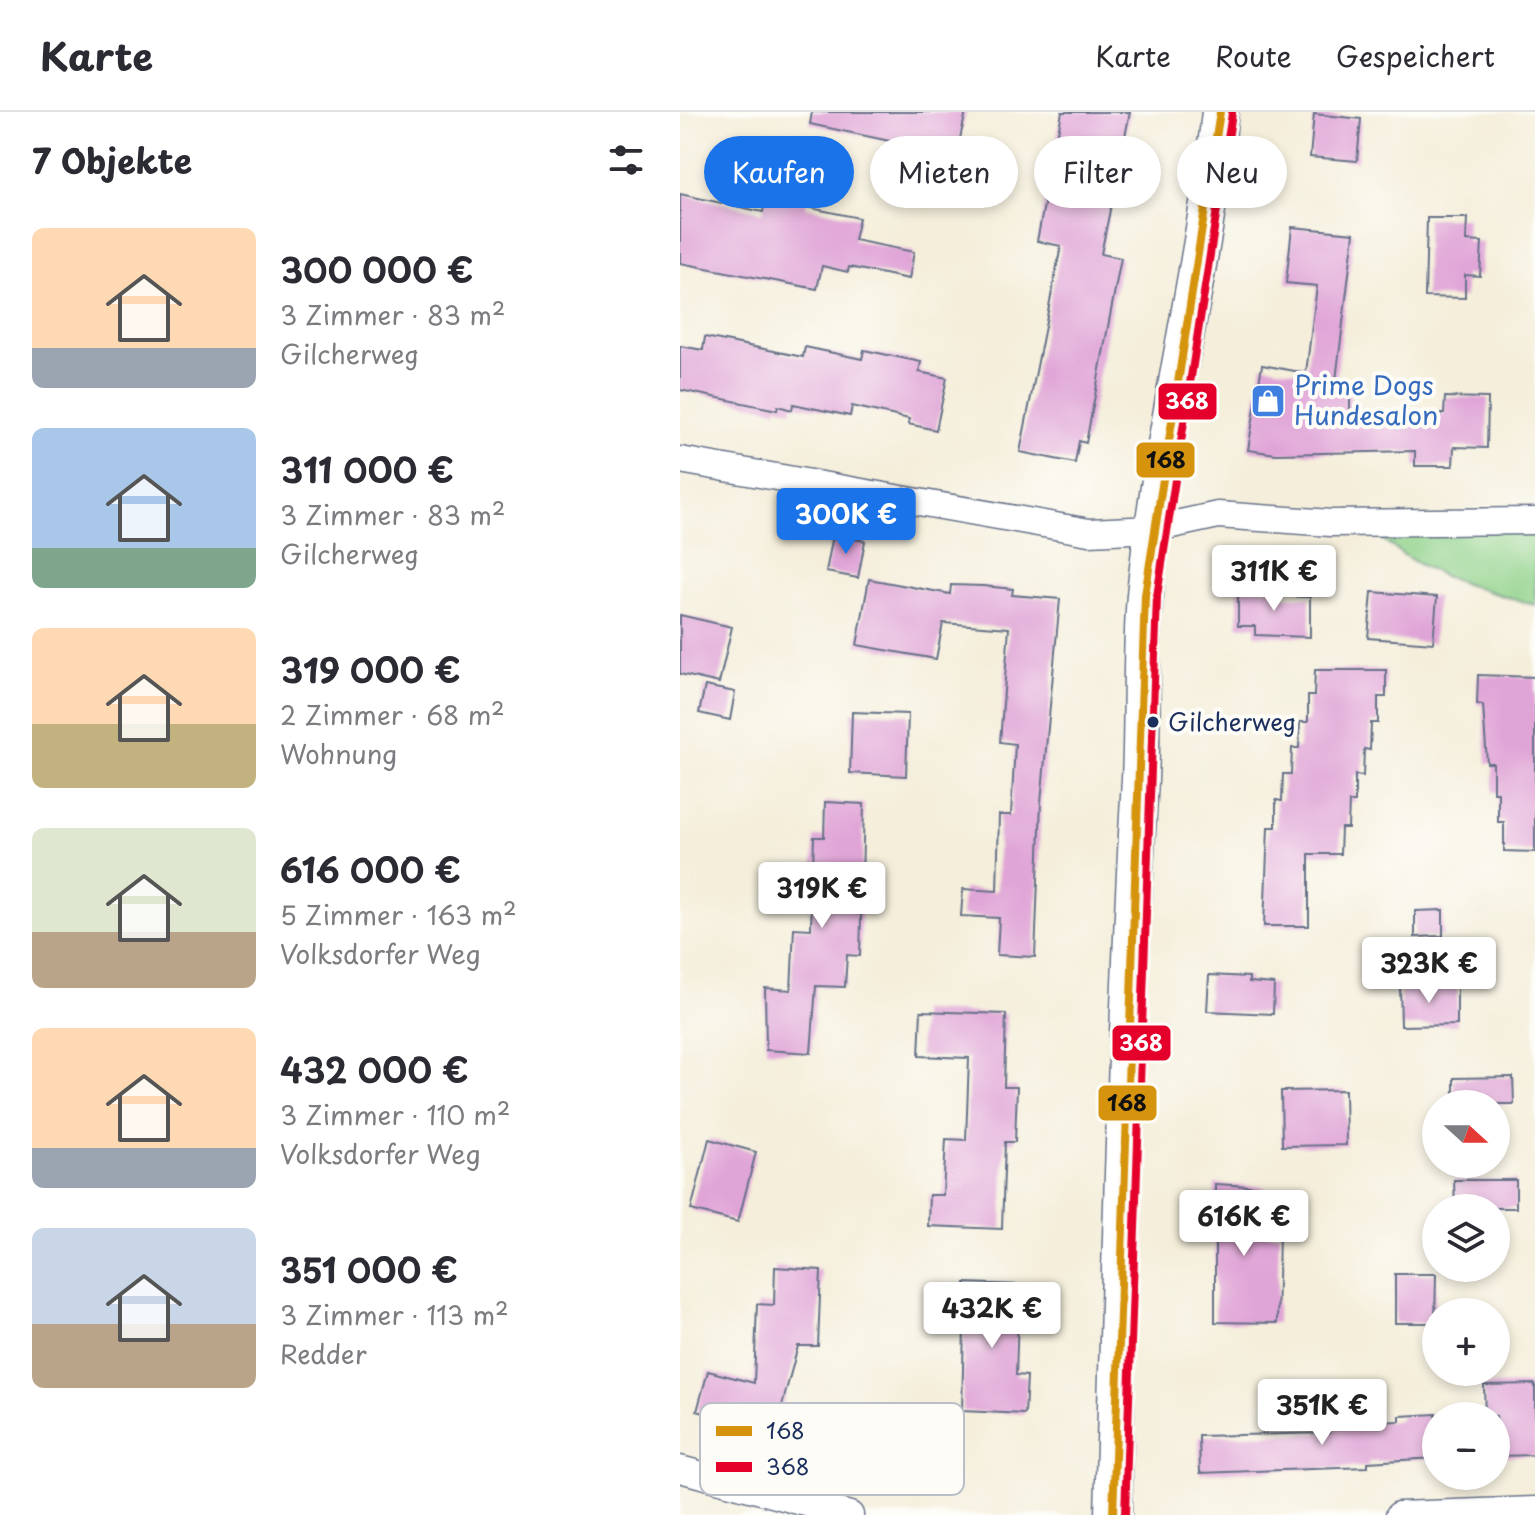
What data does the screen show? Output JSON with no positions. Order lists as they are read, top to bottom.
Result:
{
  "places": {
    "shop": ["Prime Dogs Hundesalon"],
    "other": ["Gilcherweg"]
  },
  "lines": ["transit line 168", "transit line 368"],
  "legend": ["168", "368"],
  "north": "right",
  "page": {
    "header": "Karte",
    "nav": ["Karte", "Route", "Gespeichert"],
    "heading": "7 Objekte",
    "chip": [
      "Kaufen",
      "Mieten",
      "Filter",
      "Neu"
    ],
    "list": [
      {
        "name": "300 000 €",
        "note": "3 Zimmer · 83 m² · Gilcherweg"
      },
      {
        "name": "311 000 €",
        "note": "3 Zimmer · 83 m² · Gilcherweg"
      },
      {
        "name": "319 000 €",
        "note": "2 Zimmer · 68 m² · Wohnung"
      },
      {
        "name": "616 000 €",
        "note": "5 Zimmer · 163 m² · Volksdorfer Weg"
      },
      {
        "name": "432 000 €",
        "note": "3 Zimmer · 110 m² · Volksdorfer Weg"
      },
      {
        "name": "351 000 €",
        "note": "3 Zimmer · 113 m² · Redder"
      }
    ],
    "price": [
      "300K €",
      "311K €",
      "319K €",
      "323K €",
      "616K €",
      "432K €",
      "351K €"
    ],
    "map_buttons": ["+", "−"]
  }
}
